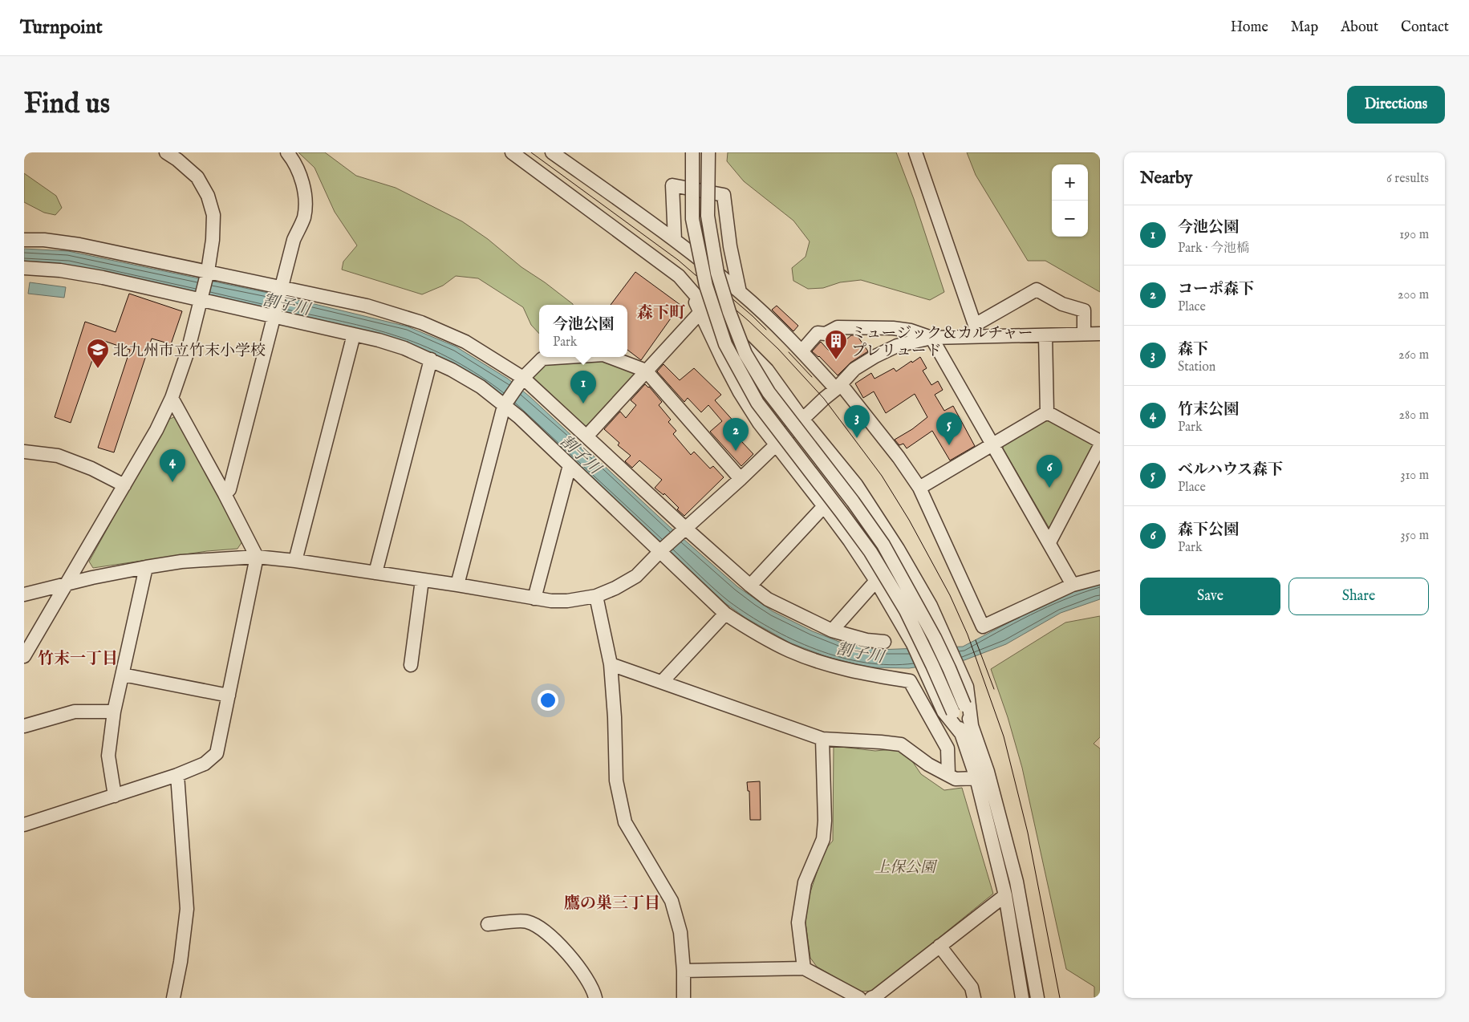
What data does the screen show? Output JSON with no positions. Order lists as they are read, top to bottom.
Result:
{
  "districts": ["森下町", "竹末一丁目", "鷹の巣三丁目"],
  "water": ["割子川"],
  "parks": ["上保公園"],
  "places": {
    "building": ["ミュージック＆カルチャー プレリュード"],
    "school or university": ["北九州市立竹末小学校"]
  },
  "page": {
    "header": "Turnpoint",
    "nav": [
      "Home",
      "Map",
      "About",
      "Contact"
    ],
    "buttons": [
      "Directions",
      ["Save", "Share"]
    ],
    "title": "Find us",
    "heading": ["Nearby", "6 results"],
    "map_buttons": ["+", "−"],
    "list": [
      {
        "mark": "1",
        "name": "今池公園",
        "note": "Park · 今池橋",
        "value": "190 m"
      },
      {
        "mark": "2",
        "name": "コーポ森下",
        "note": "Place",
        "value": "200 m"
      },
      {
        "mark": "3",
        "name": "森下",
        "note": "Station",
        "value": "260 m"
      },
      {
        "mark": "4",
        "name": "竹末公園",
        "note": "Park",
        "value": "280 m"
      },
      {
        "mark": "5",
        "name": "ベルハウス森下",
        "note": "Place",
        "value": "310 m"
      },
      {
        "mark": "6",
        "name": "森下公園",
        "note": "Park",
        "value": "350 m"
      }
    ],
    "popup": ["今池公園", "Park"],
    "pins": [
      "1",
      "3",
      "5",
      "2",
      "4",
      "6"
    ]
  }
}
